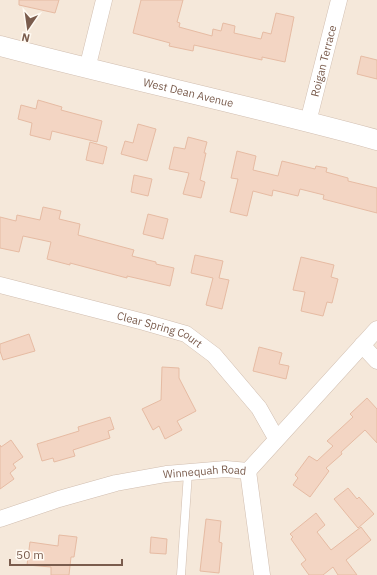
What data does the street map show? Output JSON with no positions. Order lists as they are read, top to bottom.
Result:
{
  "streets": {
    "street": [
      "Roigan Terrace",
      "West Dean Avenue",
      "Clear Spring Court",
      "Winnequah Road"
    ]
  },
  "crossings": [
    ["Roigan Terrace", "West Dean Avenue"],
    ["Clear Spring Court", "Winnequah Road"]
  ],
  "scale_bar": "50 m",
  "north": "bottom"
}
